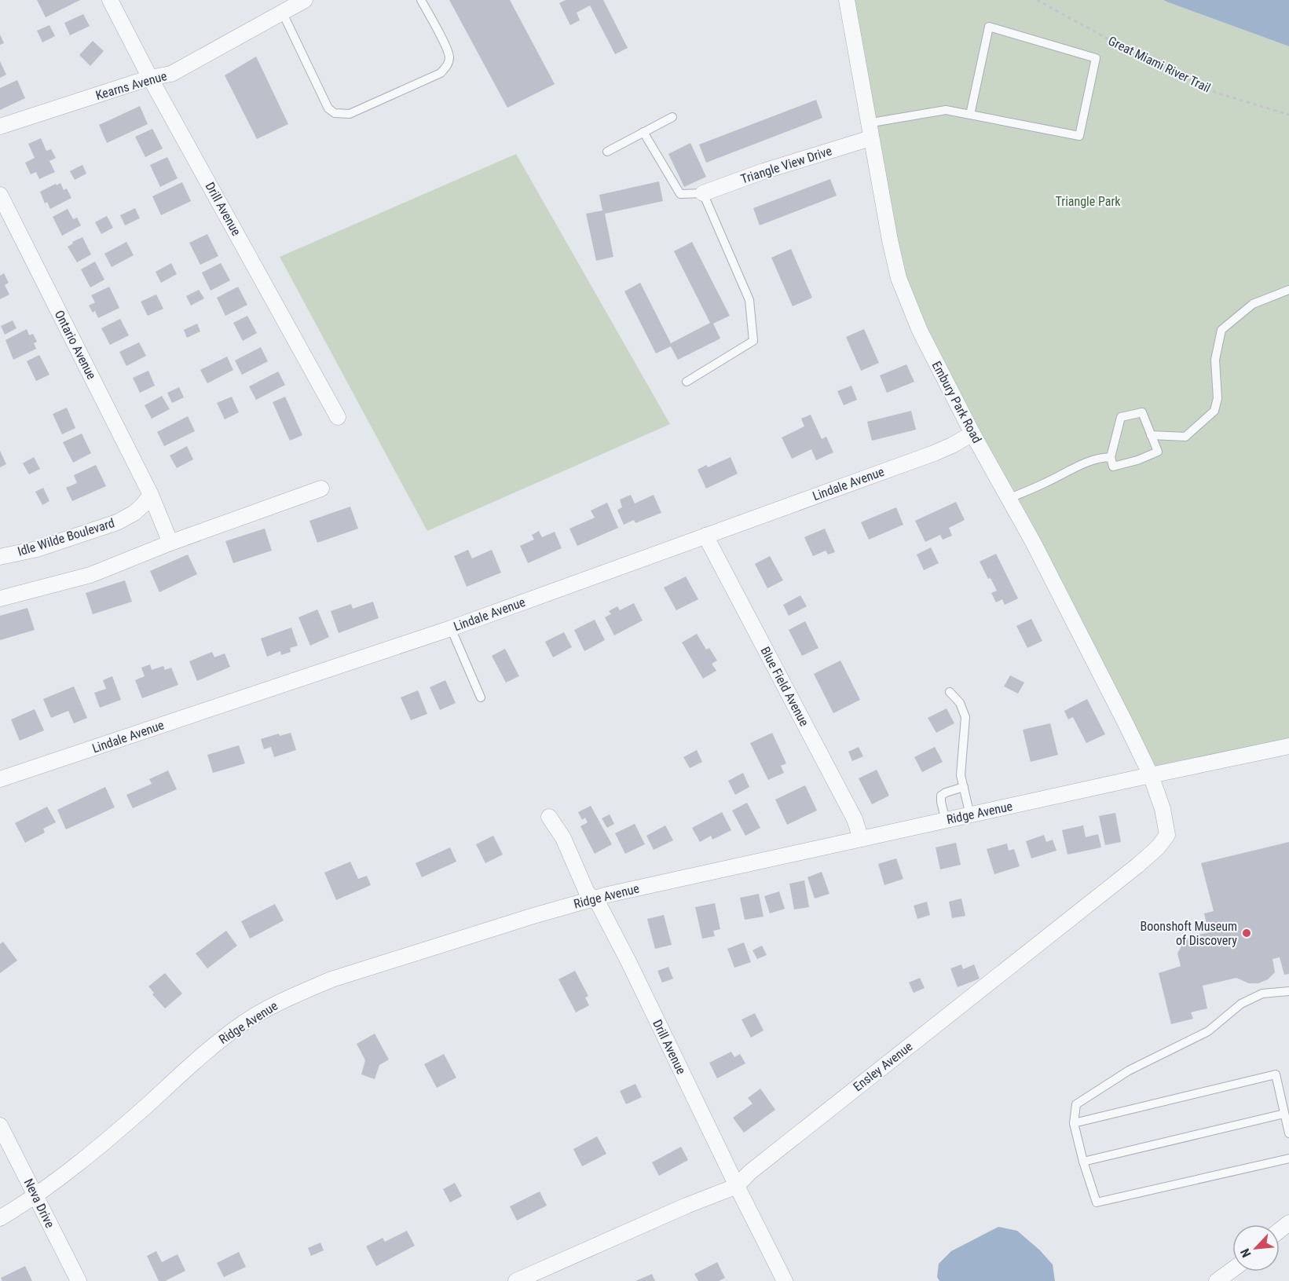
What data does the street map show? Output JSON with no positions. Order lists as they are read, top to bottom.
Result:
{
  "streets": {
    "street": [
      "Kearns Avenue",
      "Triangle View Drive",
      "Drill Avenue",
      "Ontario Avenue",
      "Embury Park Road",
      "Lindale Avenue",
      "Idle Wilde Boulevard",
      "Blue Field Avenue",
      "Ridge Avenue",
      "Ensley Avenue",
      "Neva Drive"
    ],
    "path": ["Great Miami River Trail"]
  },
  "crossings": [
    ["Kearns Avenue", "Drill Avenue"],
    ["Triangle View Drive", "Embury Park Road"],
    ["Drill Avenue", "Ridge Avenue"],
    ["Drill Avenue", "Ensley Avenue"],
    ["Ontario Avenue", "Idle Wilde Boulevard"],
    ["Embury Park Road", "Lindale Avenue"],
    ["Embury Park Road", "Ridge Avenue"],
    ["Embury Park Road", "Ensley Avenue"],
    ["Lindale Avenue", "Blue Field Avenue"],
    ["Blue Field Avenue", "Ridge Avenue"],
    ["Ridge Avenue", "Ensley Avenue"],
    ["Ridge Avenue", "Neva Drive"]
  ],
  "parks": ["Triangle Park"],
  "places": ["Boonshoft Museum of Discovery"],
  "north": "bottom left"
}
